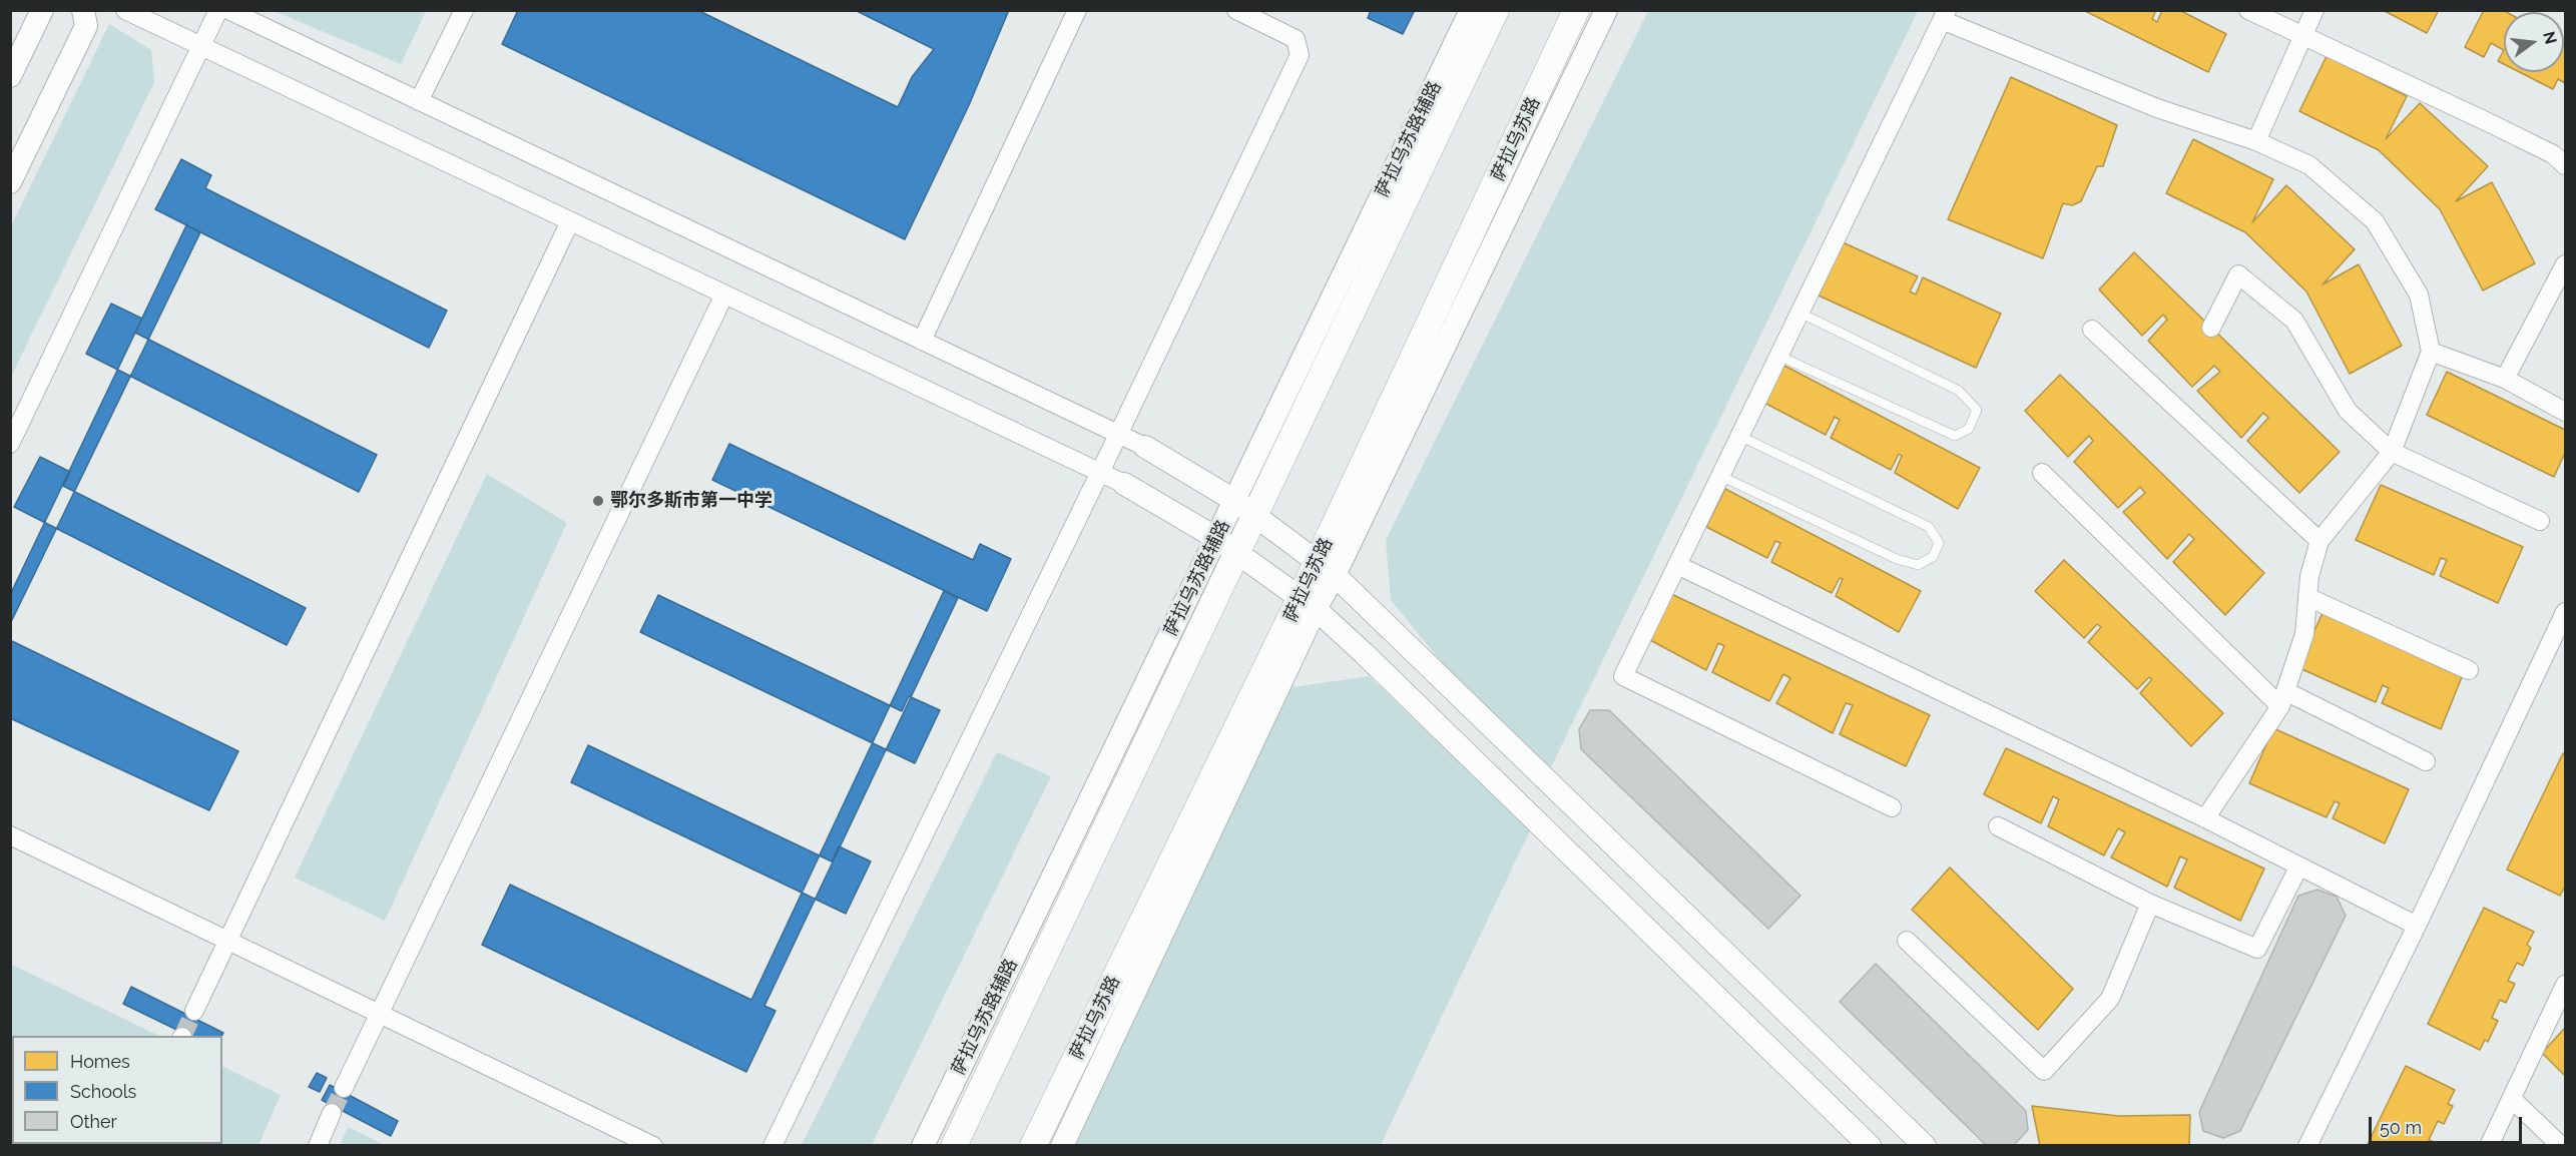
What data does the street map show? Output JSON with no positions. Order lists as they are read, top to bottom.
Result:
{
  "streets": {
    "main road": ["萨拉乌苏路"],
    "street": ["萨拉乌苏路辅路"]
  },
  "places": ["鄂尔多斯市第一中学"],
  "legend": ["Homes", "Schools", "Other"],
  "scale_bar": "50 m",
  "north": "right"
}
